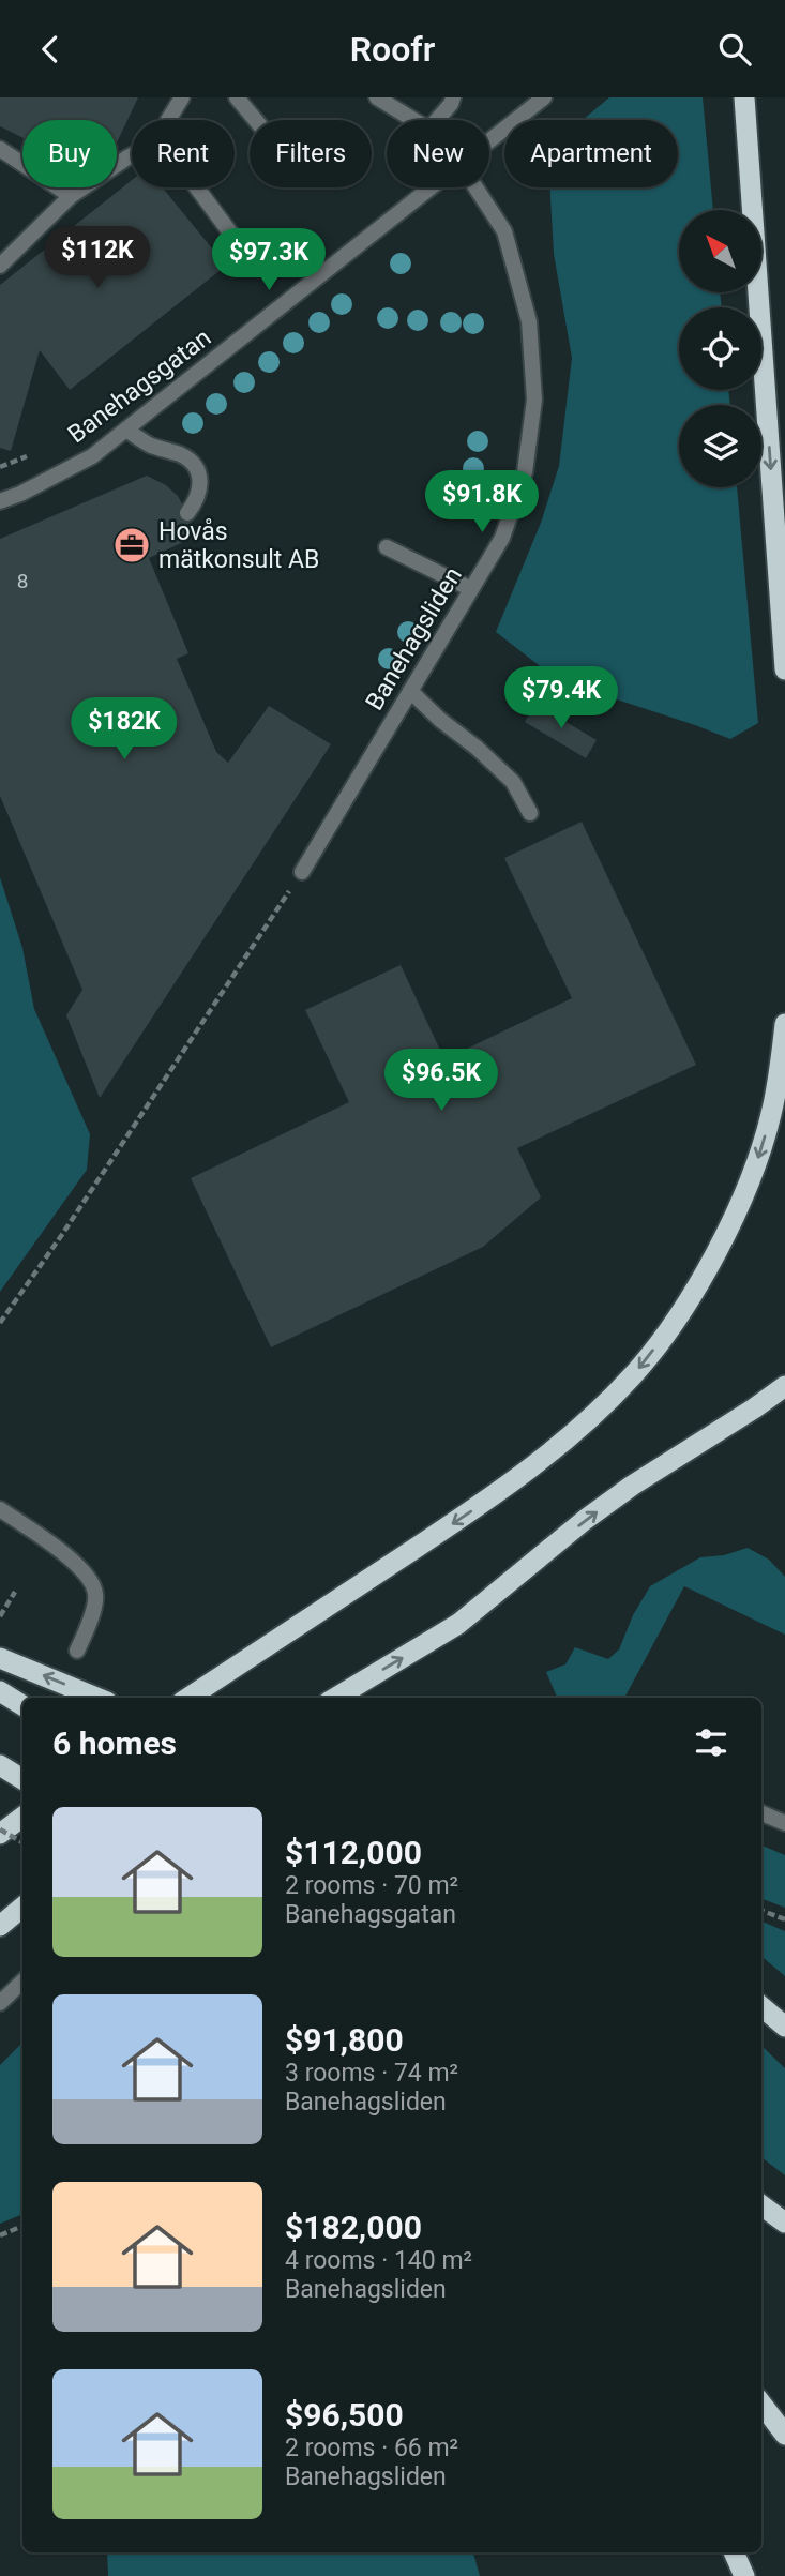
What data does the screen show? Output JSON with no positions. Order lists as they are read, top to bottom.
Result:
{
  "streets": {
    "street": ["Banehagsgatan", "Banehagsliden"]
  },
  "places": {
    "office": ["Hovås mätkonsult AB"]
  },
  "house_numbers": ["8"],
  "north": "top left",
  "page": {
    "header": "Roofr",
    "chip": [
      "Buy",
      "Rent",
      "Filters",
      "New",
      "Apartment"
    ],
    "price": [
      "$112K",
      "$97.3K",
      "$91.8K",
      "$79.4K",
      "$182K",
      "$96.5K"
    ],
    "heading": "6 homes",
    "list": [
      {
        "name": "$112,000",
        "note": "2 rooms · 70 m² · Banehagsgatan"
      },
      {
        "name": "$91,800",
        "note": "3 rooms · 74 m² · Banehagsliden"
      },
      {
        "name": "$182,000",
        "note": "4 rooms · 140 m² · Banehagsliden"
      },
      {
        "name": "$96,500",
        "note": "2 rooms · 66 m² · Banehagsliden"
      }
    ]
  }
}
